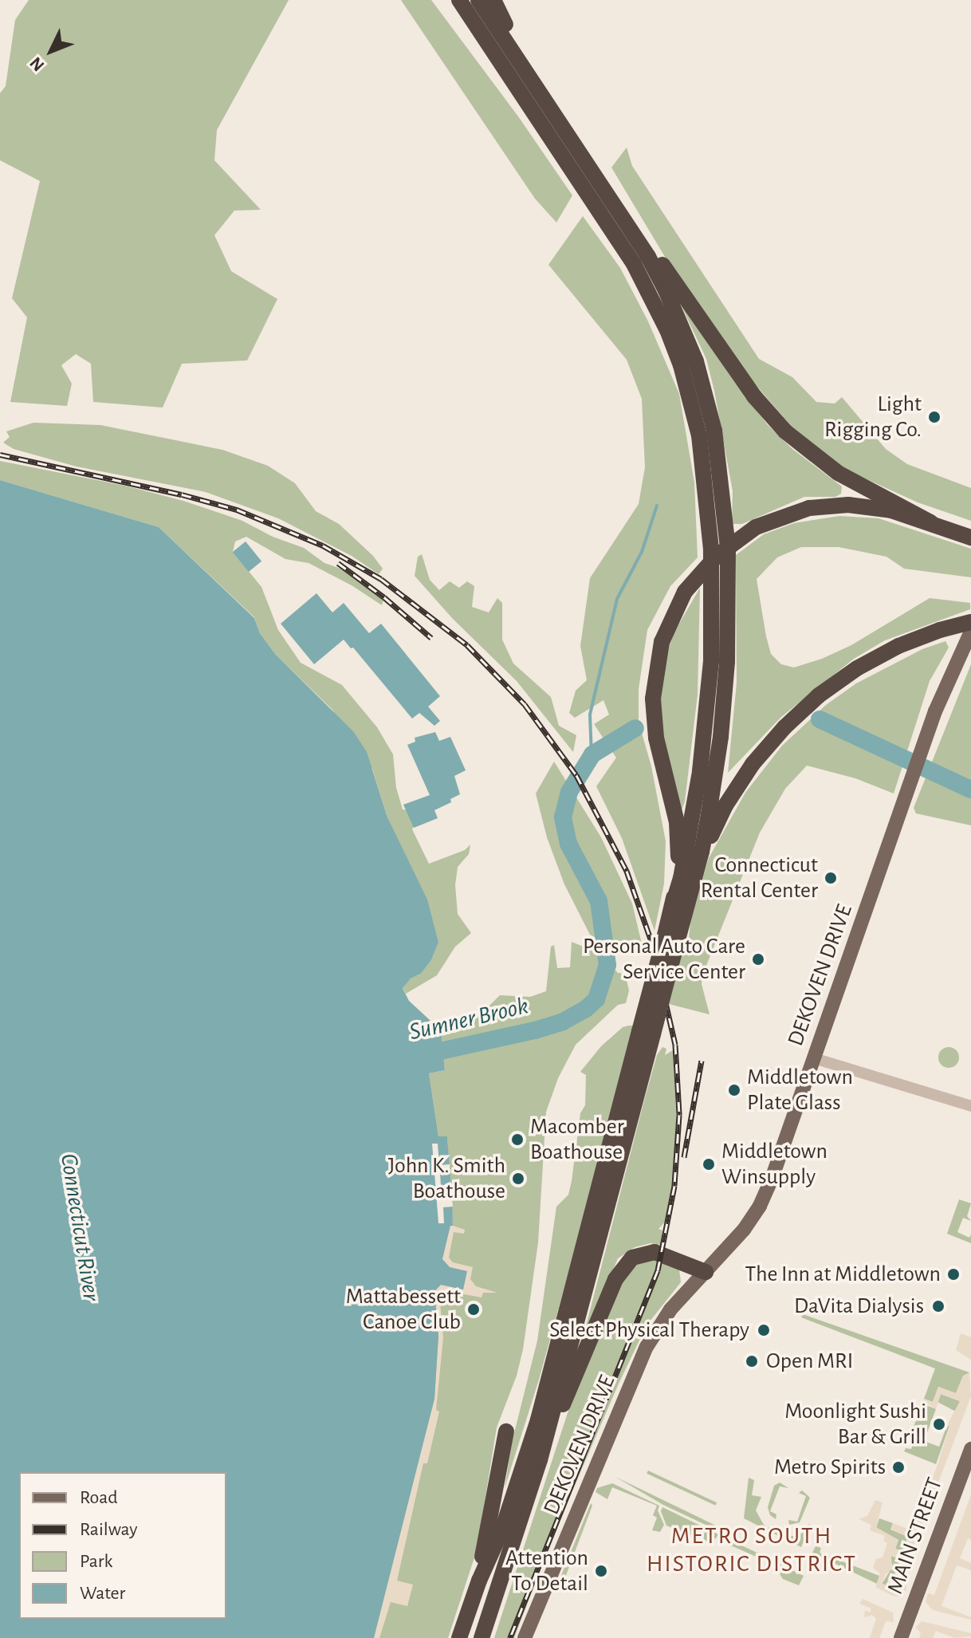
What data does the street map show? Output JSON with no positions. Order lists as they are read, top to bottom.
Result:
{
  "streets": {
    "main road": ["DEKOVEN DRIVE", "MAIN STREET"]
  },
  "districts": ["METRO SOUTH HISTORIC DISTRICT"],
  "water": ["Sumner Brook", "Connecticut River"],
  "places": [
    "Light Rigging Co.",
    "Connecticut Rental Center",
    "Personal Auto Care Service Center",
    "Middletown Plate Glass",
    "Macomber Boathouse",
    "Middletown Winsupply",
    "John K. Smith Boathouse",
    "The Inn at Middletown",
    "DaVita Dialysis",
    "Mattabessett Canoe Club",
    "Select Physical Therapy",
    "Open MRI",
    "Moonlight Sushi Bar & Grill",
    "Metro Spirits",
    "Attention To Detail"
  ],
  "legend": [
    "Road",
    "Railway",
    "Park",
    "Water"
  ],
  "north": "bottom left"
}
